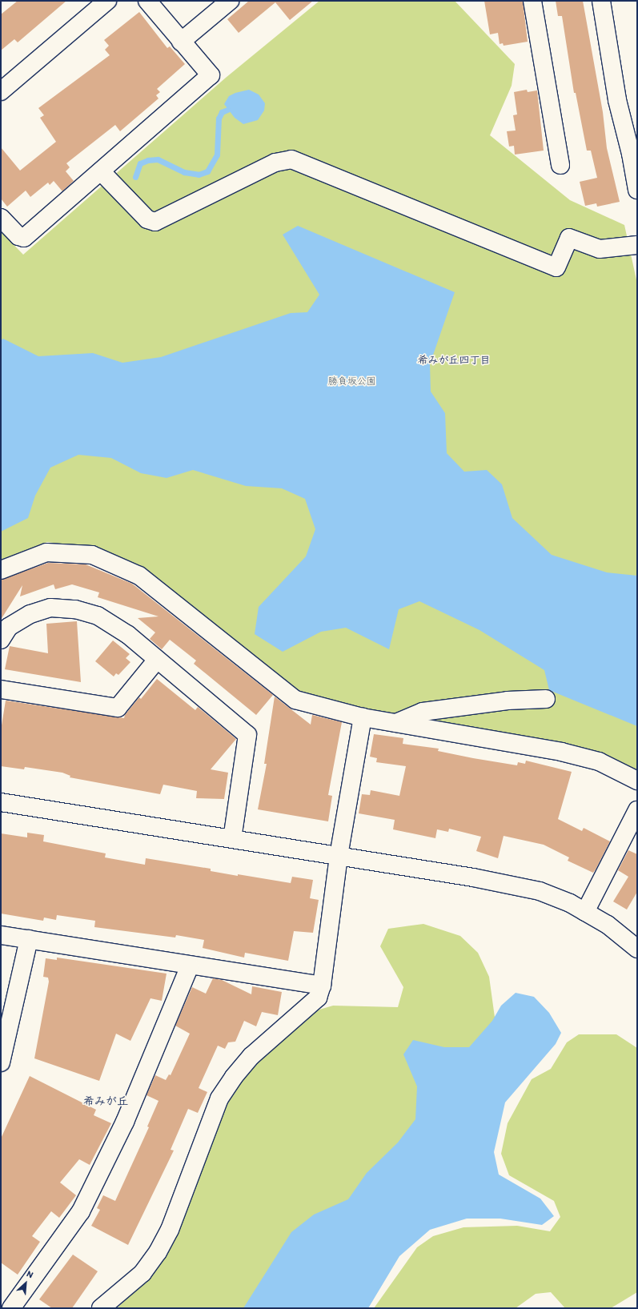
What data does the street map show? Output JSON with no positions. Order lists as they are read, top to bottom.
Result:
{
  "districts": ["希みが丘四丁目", "希みが丘"],
  "parks": ["勝負坂公園"],
  "north": "top right"
}
